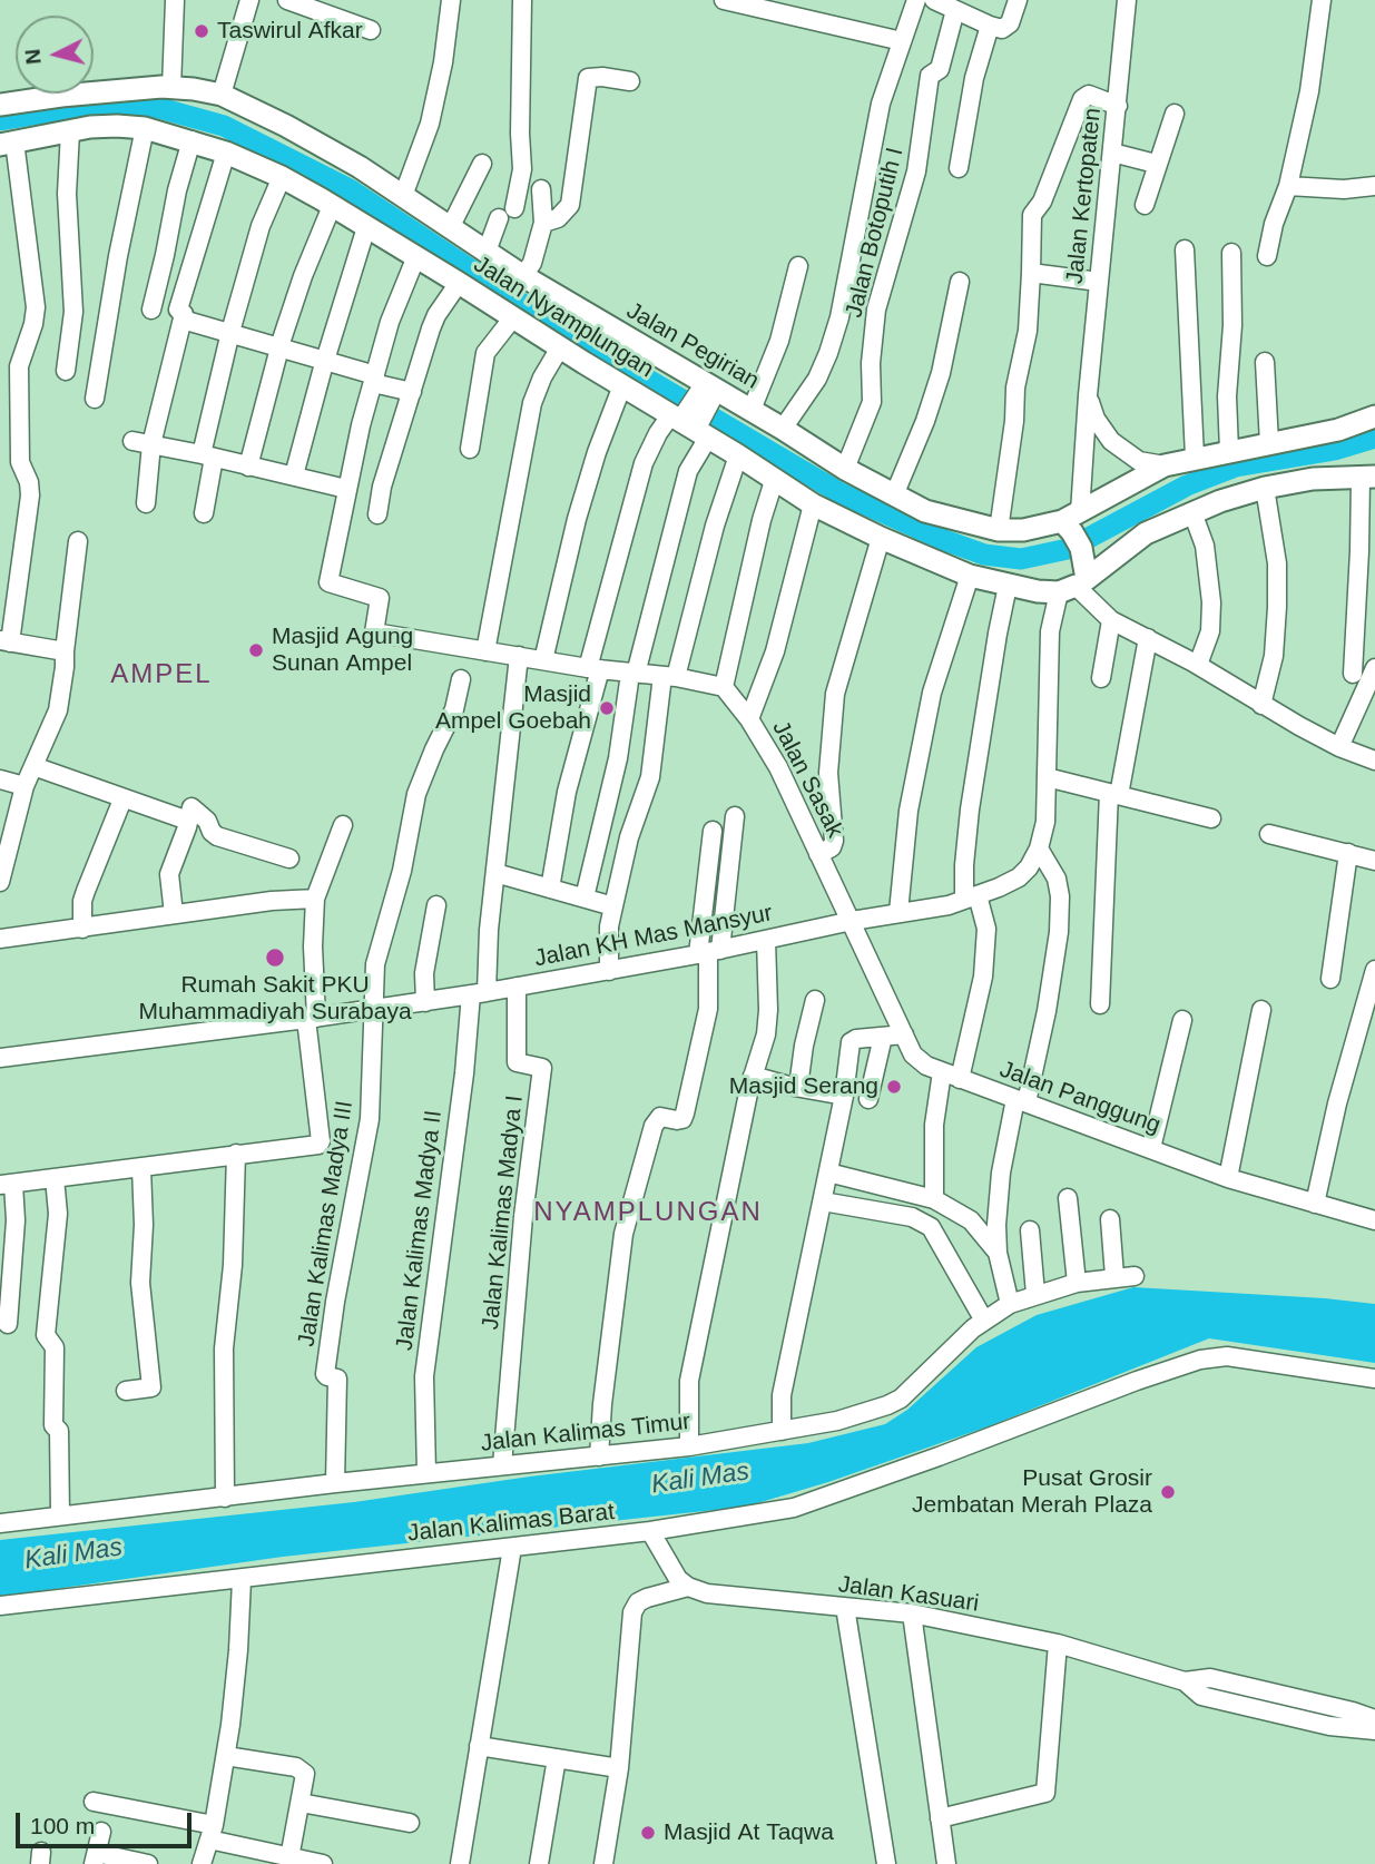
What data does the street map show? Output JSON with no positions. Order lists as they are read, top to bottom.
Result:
{
  "streets": {
    "main road": ["Jalan Nyamplungan", "Jalan Pegirian"],
    "street": [
      "Jalan Kertopaten",
      "Jalan Botoputih I",
      "Jalan Sasak",
      "Jalan KH Mas Mansyur",
      "Jalan Panggung",
      "Jalan Kalimas Madya I",
      "Jalan Kalimas Madya III",
      "Jalan Kalimas Madya II",
      "Jalan Kalimas Timur",
      "Jalan Kalimas Barat",
      "Jalan Kasuari"
    ]
  },
  "crossings": [
    ["Jalan Kertopaten", "Jalan Pegirian"],
    ["Jalan Botoputih I", "Jalan Pegirian"],
    ["Jalan Nyamplungan", "Jalan KH Mas Mansyur"],
    ["Jalan Sasak", "Jalan KH Mas Mansyur"],
    ["Jalan Sasak", "Jalan Panggung"],
    ["Jalan KH Mas Mansyur", "Jalan Panggung"],
    ["Jalan KH Mas Mansyur", "Jalan Kalimas Madya I"],
    ["Jalan KH Mas Mansyur", "Jalan Kalimas Madya III"],
    ["Jalan KH Mas Mansyur", "Jalan Kalimas Madya II"],
    ["Jalan Kalimas Madya I", "Jalan Kalimas Timur"],
    ["Jalan Kalimas Madya III", "Jalan Kalimas Timur"],
    ["Jalan Kalimas Madya II", "Jalan Kalimas Timur"]
  ],
  "districts": ["AMPEL", "NYAMPLUNGAN"],
  "water": ["Kali Mas"],
  "places": [
    "Taswirul Afkar",
    "Masjid Agung Sunan Ampel",
    "Masjid Ampel Goebah",
    "Rumah Sakit PKU Muhammadiyah Surabaya",
    "Masjid Serang",
    "Pusat Grosir Jembatan Merah Plaza",
    "Masjid At Taqwa"
  ],
  "scale_bar": "100 m",
  "north": "left"
}
